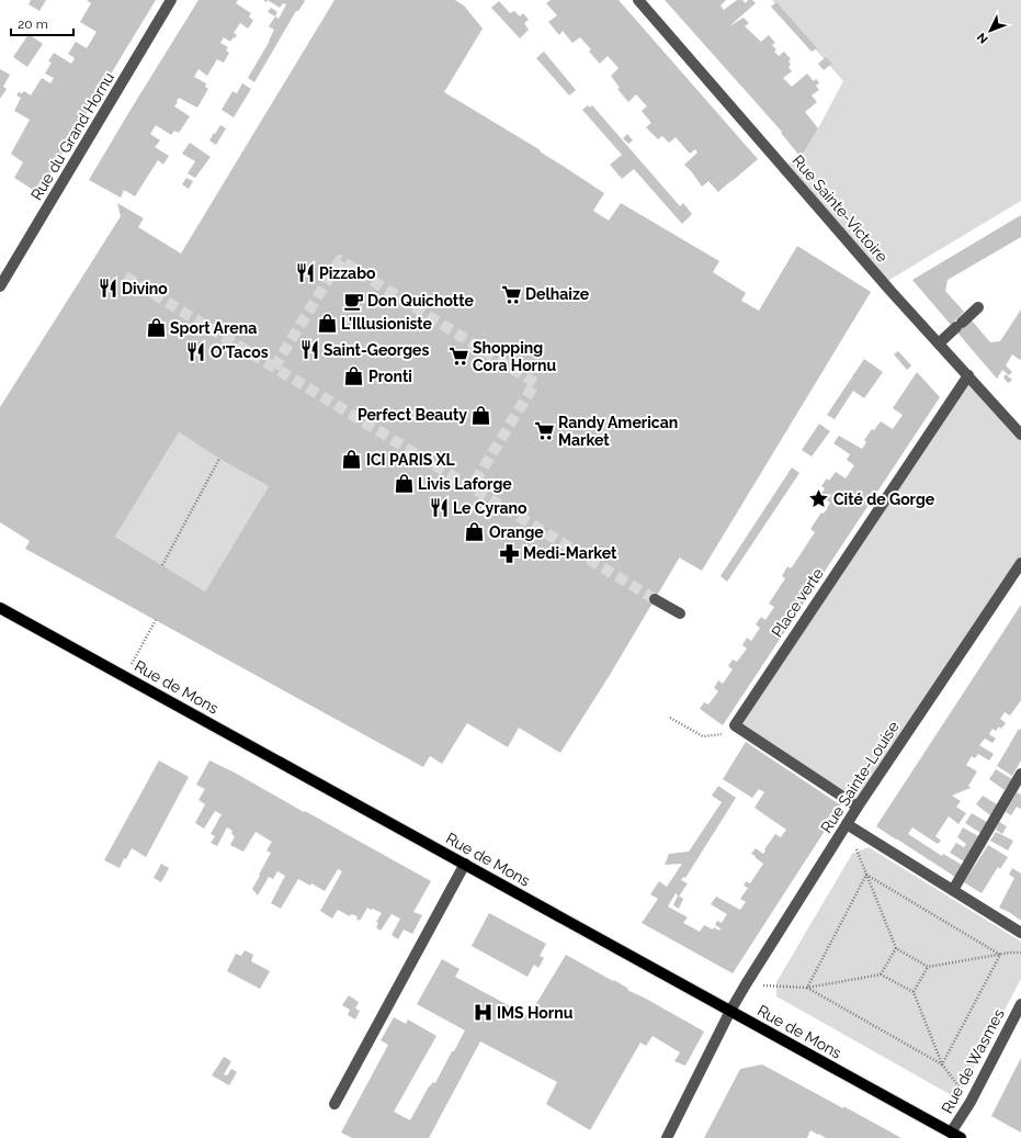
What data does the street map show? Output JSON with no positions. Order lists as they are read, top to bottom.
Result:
{
  "streets": {
    "main road": ["Rue de Mons"],
    "street": [
      "Rue du Grand Hornu",
      "Rue Sainte-Victoire",
      "Place verte",
      "Rue Sainte-Louise",
      "Rue de Wasmes"
    ]
  },
  "crossings": [
    ["Rue Sainte-Victoire", "Place verte"],
    ["Rue de Mons", "Rue Sainte-Louise"],
    ["Rue de Mons", "Rue de Wasmes"]
  ],
  "places": {
    "restaurant": [
      "Pizzabo",
      "Divino",
      "Saint-Georges",
      "O'Tacos",
      "Le Cyrano"
    ],
    "supermarket": ["Delhaize", "Shopping Cora Hornu", "Randy American Market"],
    "cafe": ["Don Quichotte"],
    "shop": [
      "L'Illusioniste",
      "Sport Arena",
      "Pronti",
      "Perfect Beauty",
      "ICI PARIS XL",
      "Livis Laforge",
      "Orange"
    ],
    "place": ["Cité de Gorge"],
    "pharmacy": ["Medi-Market"],
    "hospital": ["IMS Hornu"]
  },
  "scale_bar": "20 m",
  "north": "bottom left"
}
